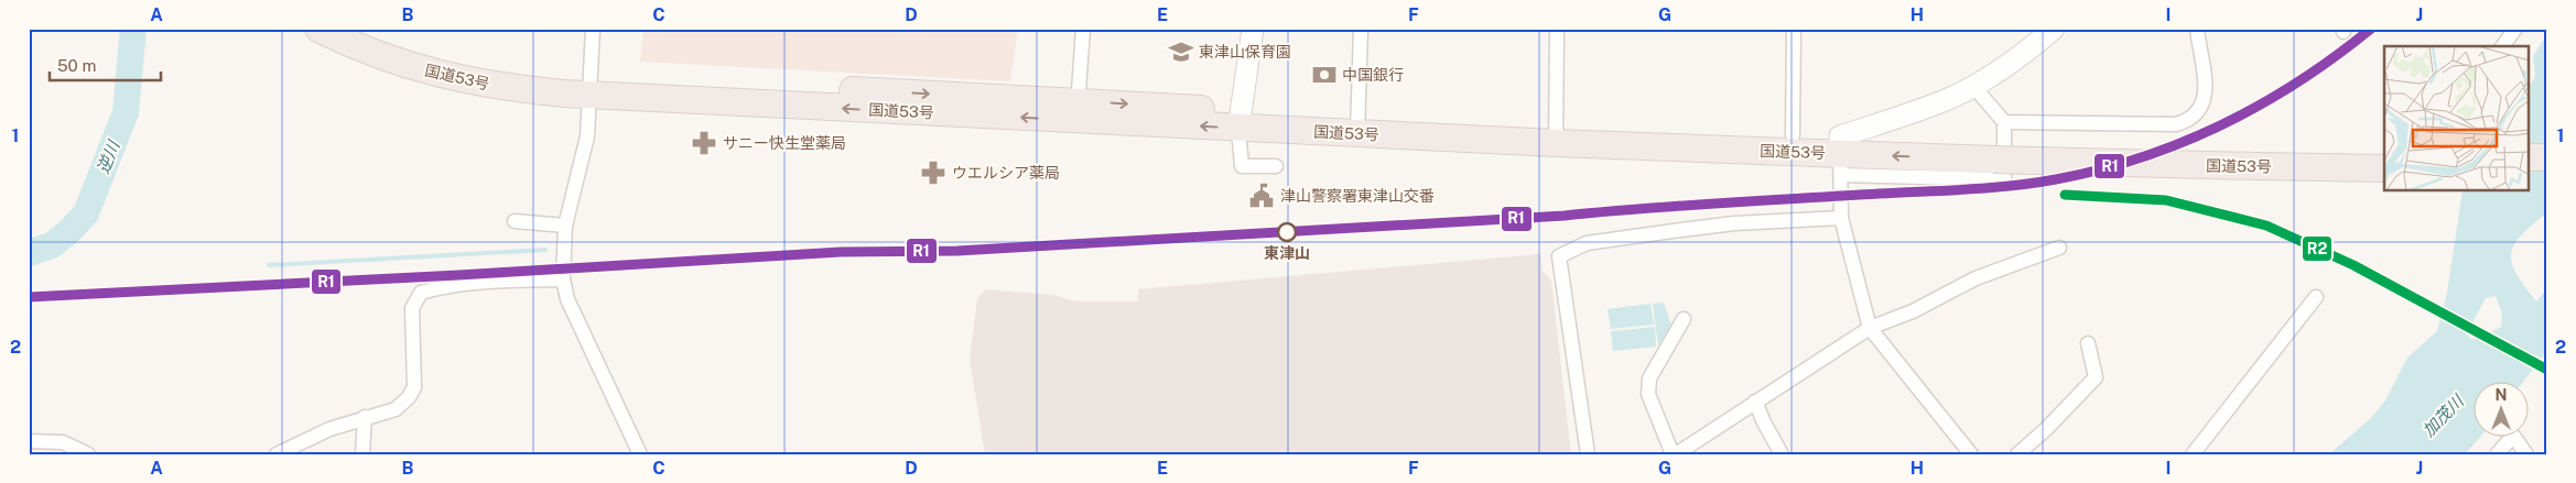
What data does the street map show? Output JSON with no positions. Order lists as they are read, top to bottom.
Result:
{
  "streets": {
    "highway": ["国道53号"]
  },
  "water": ["逆川", "加茂川"],
  "places": {
    "school or university": ["東津山保育園"],
    "bank": ["中国銀行"],
    "pharmacy": ["サニー快生堂薬局", "ウエルシア薬局"],
    "public building": ["津山警察署東津山交番"],
    "other": ["東津山"]
  },
  "lines": ["transit line R1", "transit line R2"],
  "scale_bar": "50 m",
  "north": "top",
  "grid": {
    "columns": [
      "A",
      "B",
      "C",
      "D",
      "E",
      "F",
      "G",
      "H",
      "I",
      "J"
    ],
    "rows": ["1", "2"]
  }
}
